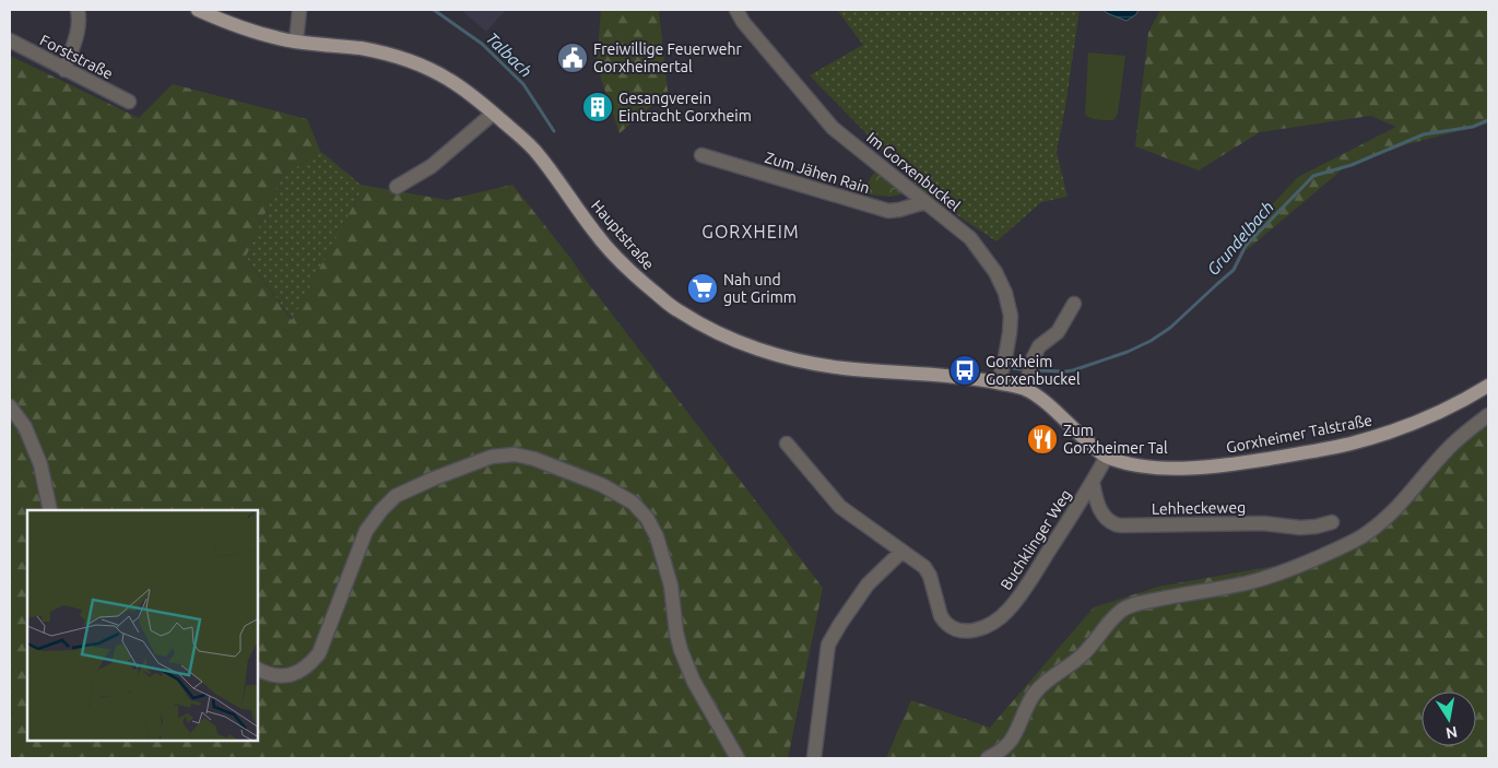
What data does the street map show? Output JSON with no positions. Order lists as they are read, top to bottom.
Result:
{
  "streets": {
    "main road": ["Hauptstraße", "Gorxheimer Talstraße"],
    "street": [
      "Forststraße",
      "Im Gorxenbuckel",
      "Zum Jähen Rain",
      "Lehheckeweg",
      "Buchklinger Weg"
    ]
  },
  "crossings": [
    ["Im Gorxenbuckel", "Zum Jähen Rain"],
    ["Im Gorxenbuckel", "Hauptstraße"],
    ["Hauptstraße", "Gorxheimer Talstraße"],
    ["Hauptstraße", "Buchklinger Weg"],
    ["Gorxheimer Talstraße", "Buchklinger Weg"],
    ["Lehheckeweg", "Buchklinger Weg"]
  ],
  "districts": ["GORXHEIM"],
  "water": ["Talbach", "Grundelbach"],
  "places": {
    "public building": ["Freiwillige Feuerwehr Gorxheimertal"],
    "building": ["Gesangverein Eintracht Gorxheim"],
    "supermarket": ["Nah und gut Grimm"],
    "bus stop": ["Gorxheim Gorxenbuckel"],
    "restaurant": ["Zum Gorxheimer Tal"]
  },
  "north": "bottom"
}
